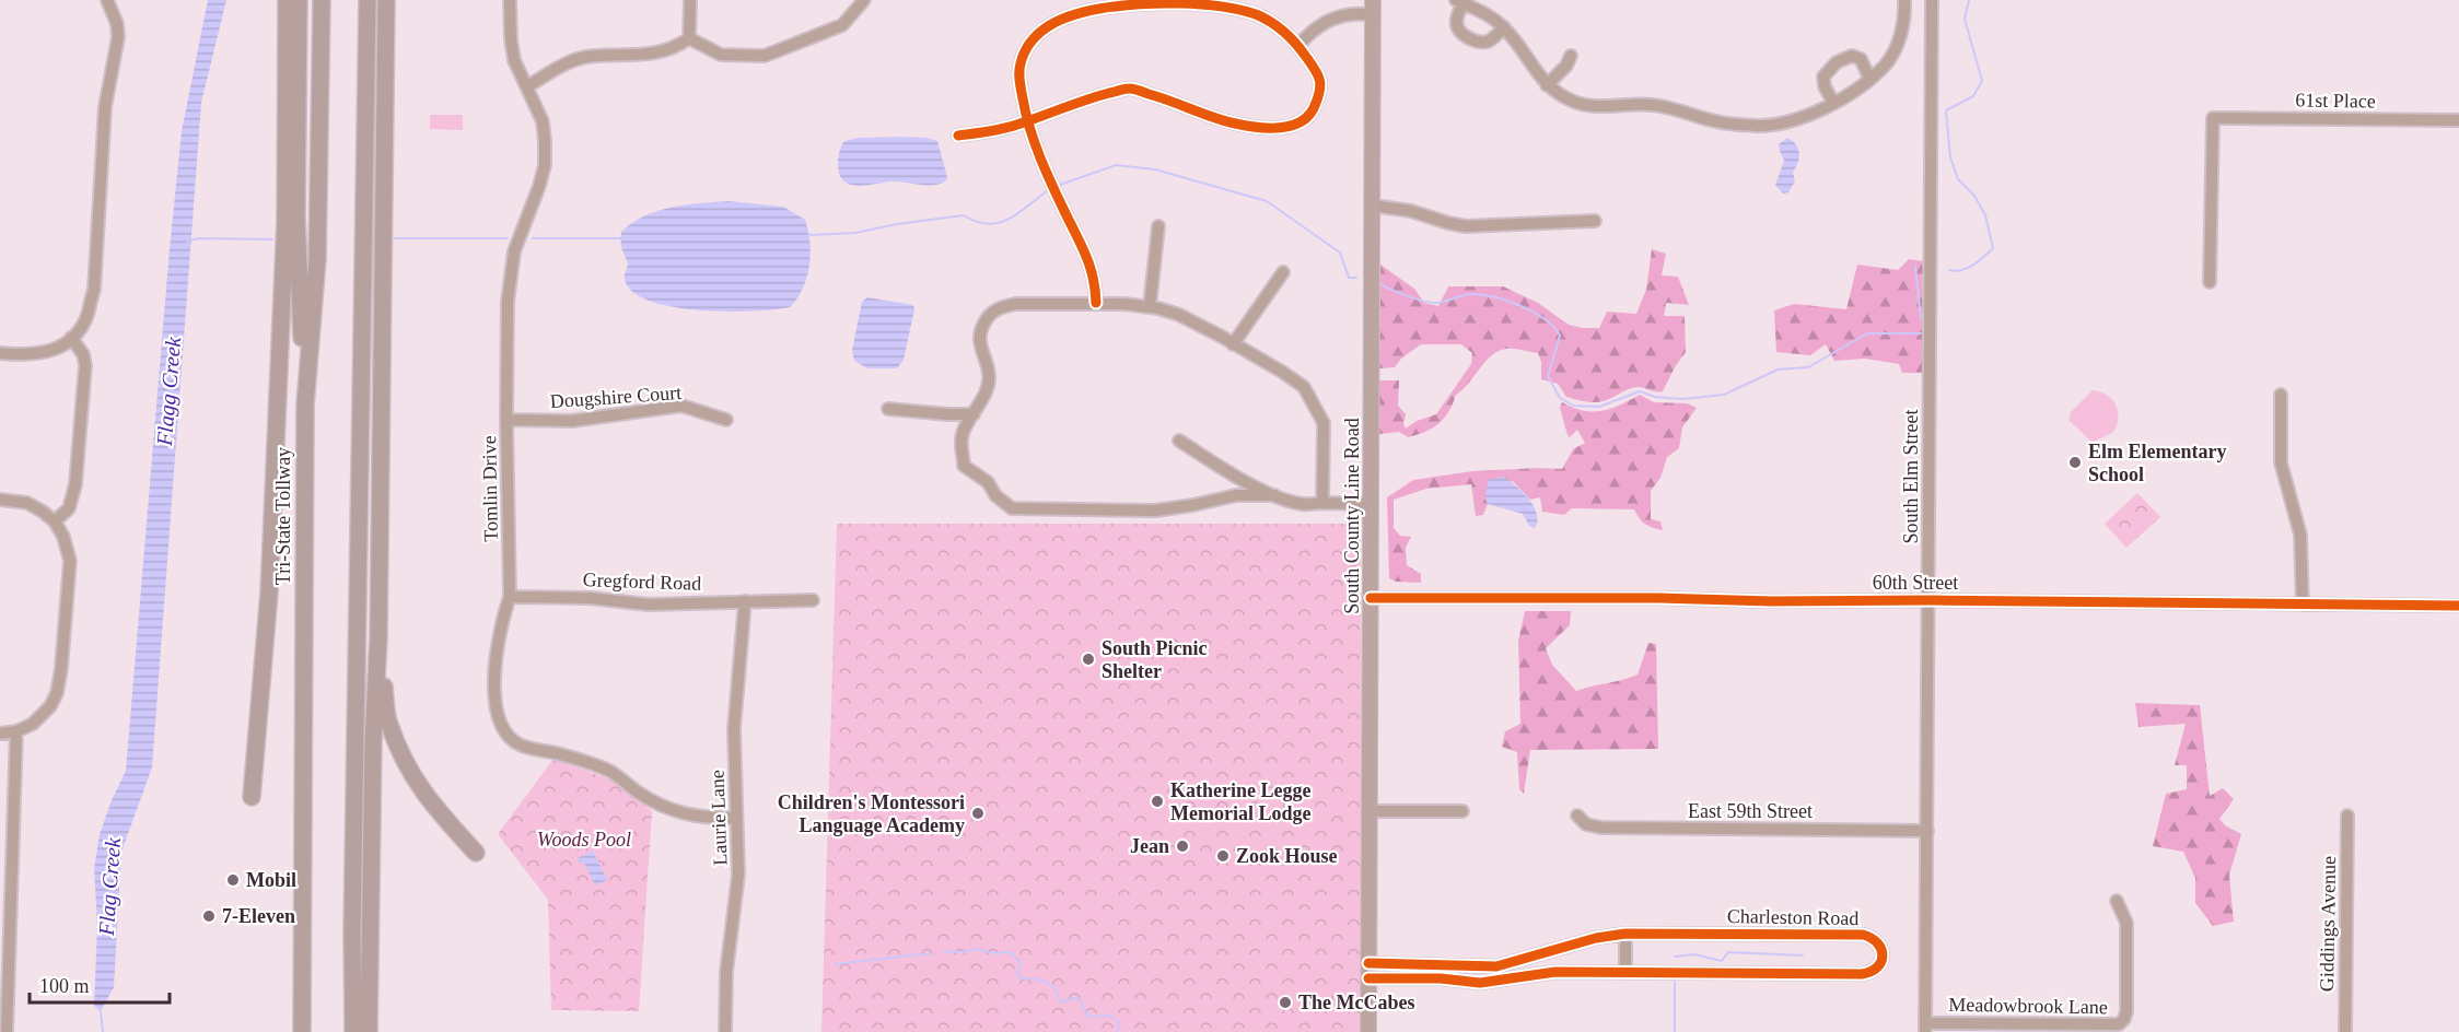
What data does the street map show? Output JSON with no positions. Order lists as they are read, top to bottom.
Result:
{
  "streets": {
    "highway": ["Tri-State Tollway"],
    "main road": ["South County Line Road"],
    "street": [
      "61st Place",
      "Dougshire Court",
      "South Elm Street",
      "Tomlin Drive",
      "Gregford Road",
      "60th Street",
      "East 59th Street",
      "Laurie Lane",
      "Charleston Road",
      "Giddings Avenue",
      "Meadowbrook Lane"
    ]
  },
  "crossings": [
    ["Dougshire Court", "Tomlin Drive"],
    ["South Elm Street", "60th Street"],
    ["South Elm Street", "East 59th Street"],
    ["South Elm Street", "Meadowbrook Lane"],
    ["Tomlin Drive", "Gregford Road"],
    ["Tomlin Drive", "Laurie Lane"],
    ["South County Line Road", "60th Street"],
    ["South County Line Road", "Charleston Road"],
    ["Gregford Road", "Laurie Lane"]
  ],
  "water": ["Flagg Creek", "Flag Creek"],
  "parks": ["Woods Pool"],
  "places": [
    "Elm Elementary School",
    "South Picnic Shelter",
    "Katherine Legge Memorial Lodge",
    "Children's Montessori Language Academy",
    "Jean",
    "Zook House",
    "Mobil",
    "7-Eleven",
    "The McCabes"
  ],
  "scale_bar": "100 m"
}
